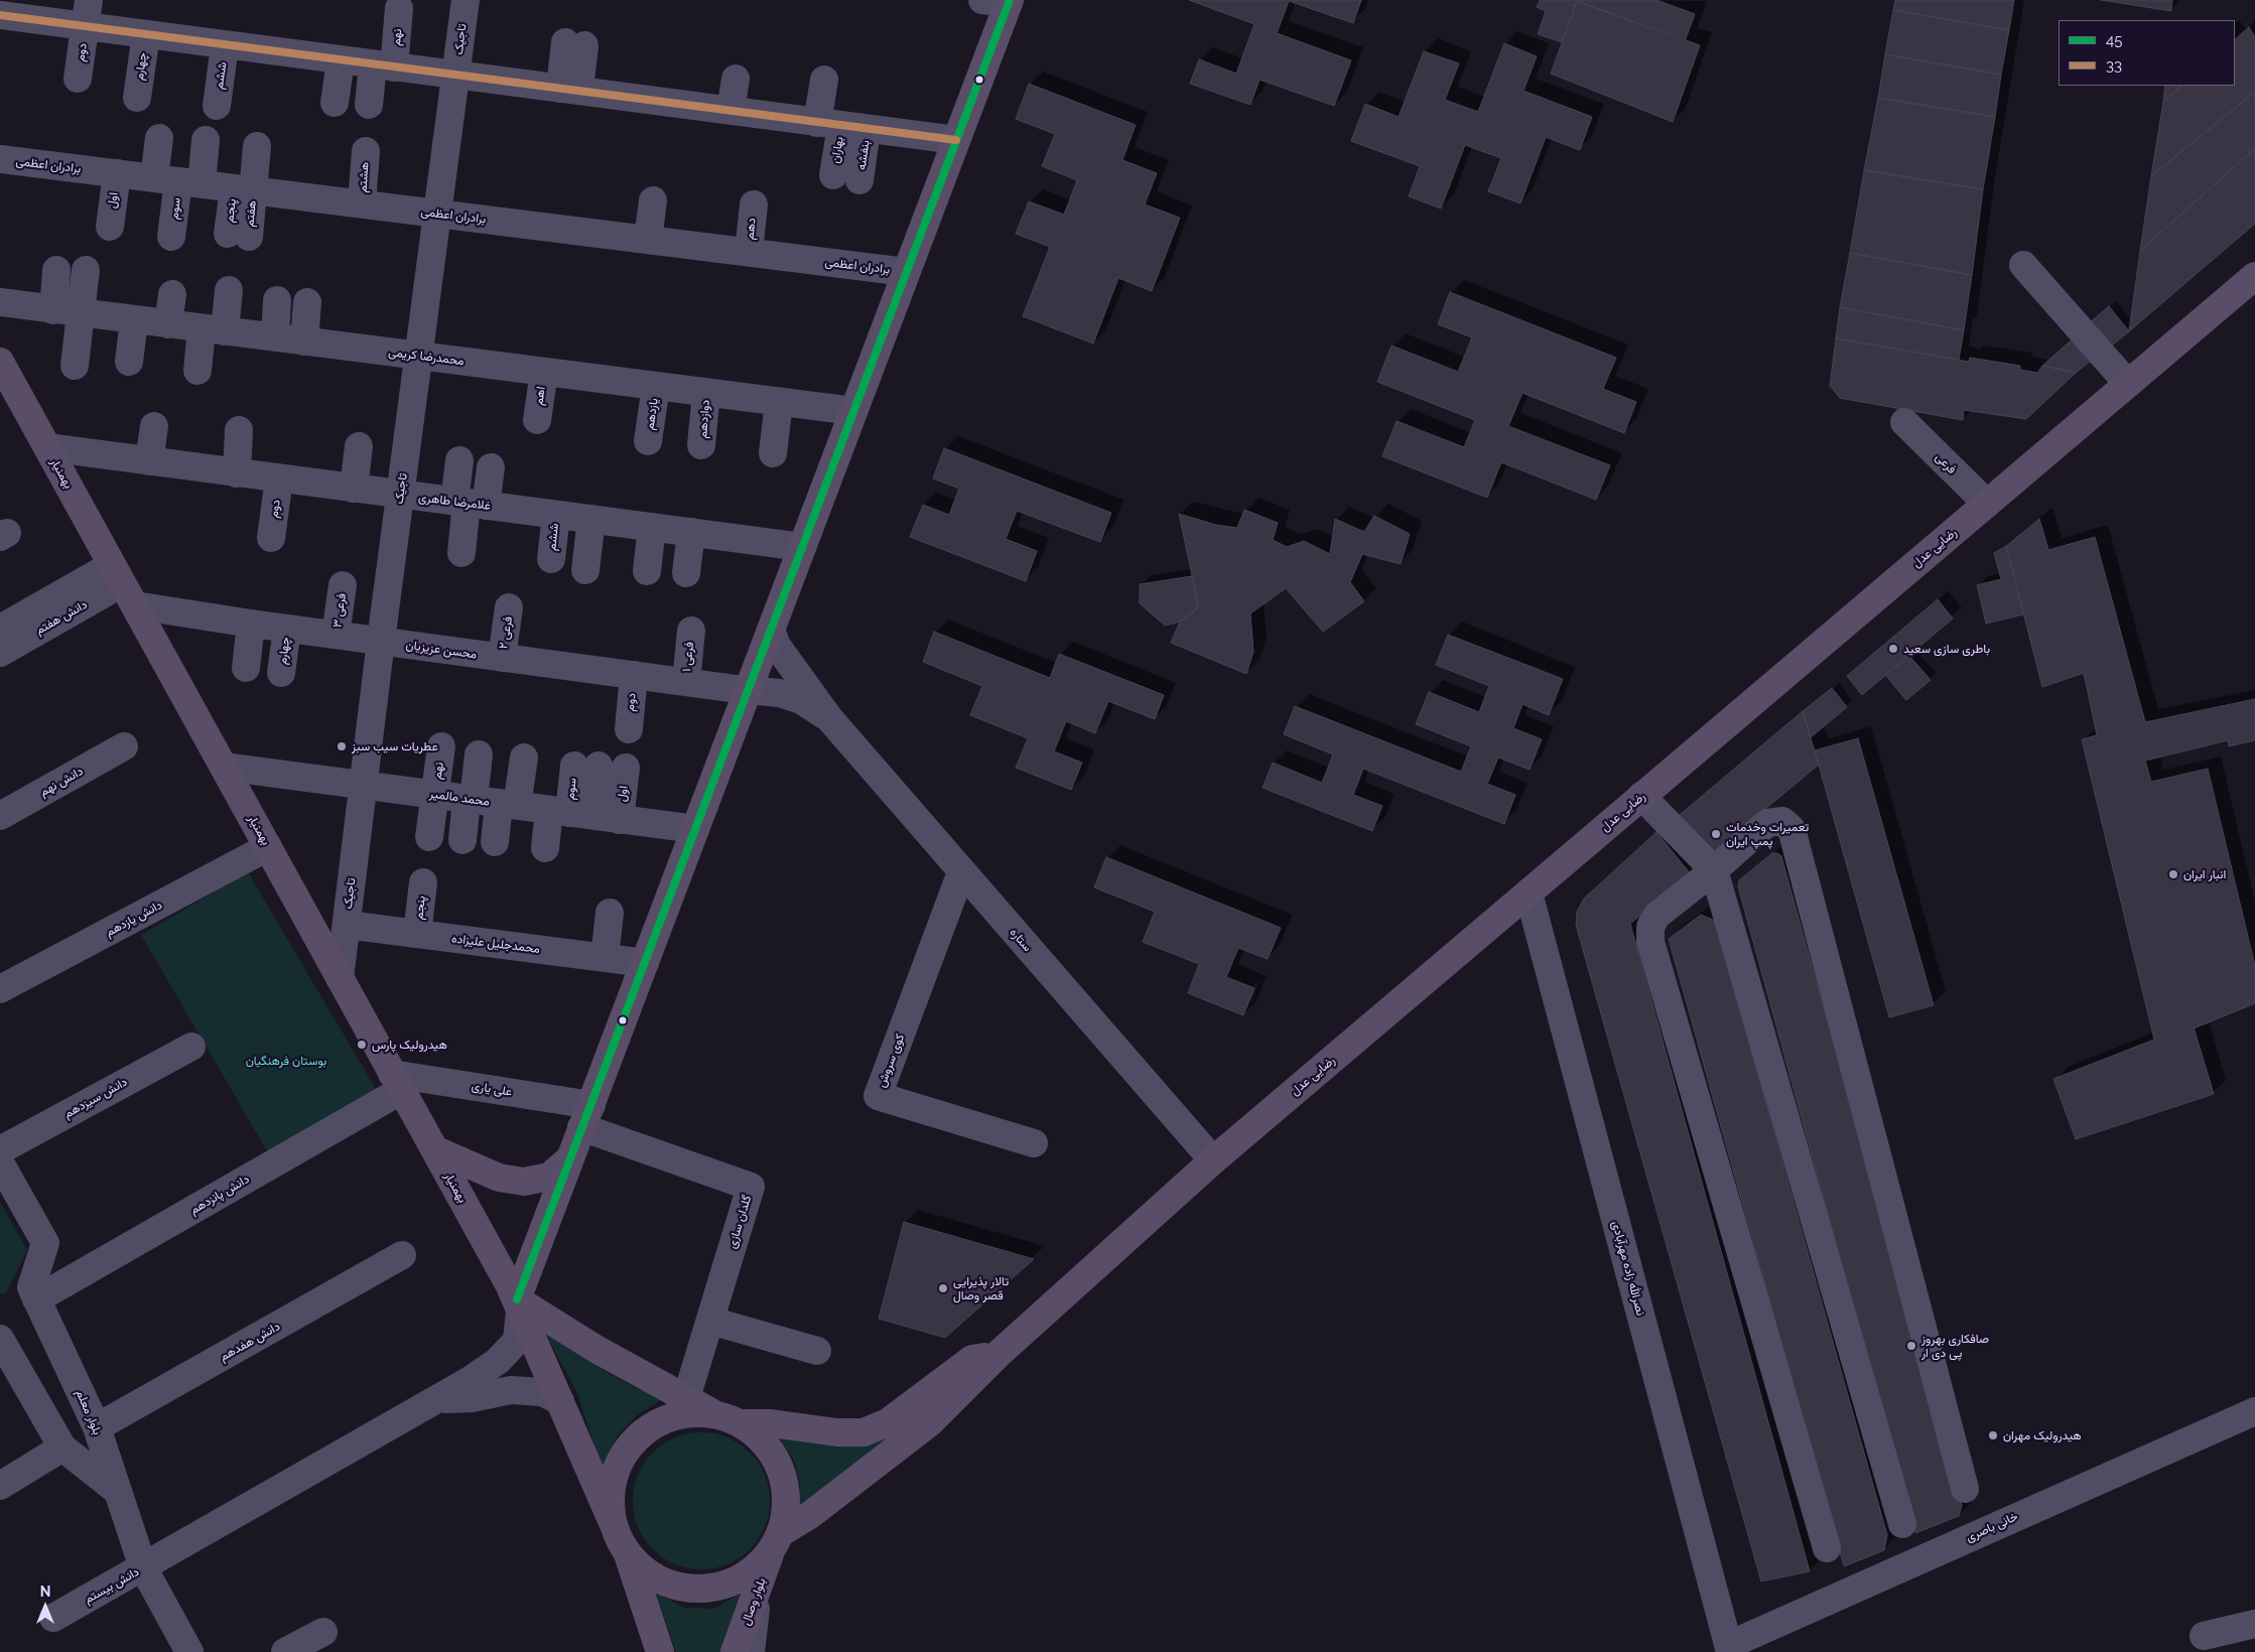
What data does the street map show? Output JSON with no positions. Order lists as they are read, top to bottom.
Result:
{
  "streets": {
    "main road": ["بهمنیار", "رضایی عدل", "بلوار وصال"],
    "street": [
      "نهم",
      "تاجیک",
      "دوم",
      "چهارم",
      "ششم",
      "بنفشه",
      "برادران اعظمی",
      "هشتم",
      "اول",
      "سوم",
      "پنجم",
      "هفتم",
      "دهم",
      "محمدرضا کریمی",
      "اهم",
      "یازدهم",
      "دوازدهم",
      "فرعی",
      "غلامرضا طاهری",
      "فرعی ۳",
      "دانش هفتم",
      "فرعی ۲",
      "محسن عزیزیان",
      "فرعی ۱",
      "دانش نهم",
      "محمد مالمیر",
      "دانش یازدهم",
      "ستاره",
      "محمدجلیل علیزاده",
      "کوی سروش",
      "علی یاری",
      "دانش سیزدهم",
      "دانش پانزدهم",
      "گلدان سازی",
      "نصرالله زاده مهرآبادی",
      "دانش هفدهم",
      "بلوار معلم",
      "خانی باصری",
      "دانش بیستم"
    ]
  },
  "crossings": [
    ["نهم", "محمد مالمیر"],
    ["تاجیک", "برادران اعظمی"],
    ["تاجیک", "محمدرضا کریمی"],
    ["تاجیک", "بهمنیار"],
    ["تاجیک", "غلامرضا طاهری"],
    ["تاجیک", "محسن عزیزیان"],
    ["تاجیک", "محمد مالمیر"],
    ["تاجیک", "محمدجلیل علیزاده"],
    ["دوم", "غلامرضا طاهری"],
    ["دوم", "محسن عزیزیان"],
    ["چهارم", "محسن عزیزیان"],
    ["ششم", "غلامرضا طاهری"],
    ["برادران اعظمی", "هشتم"],
    ["برادران اعظمی", "اول"],
    ["برادران اعظمی", "سوم"],
    ["برادران اعظمی", "هفتم"],
    ["برادران اعظمی", "دهم"],
    ["اول", "محمد مالمیر"],
    ["پنجم", "محمدجلیل علیزاده"],
    ["محمدرضا کریمی", "اهم"],
    ["محمدرضا کریمی", "یازدهم"],
    ["محمدرضا کریمی", "دوازدهم"],
    ["فرعی", "رضایی عدل"],
    ["بهمنیار", "غلامرضا طاهری"],
    ["بهمنیار", "رضایی عدل"],
    ["بهمنیار", "دانش هفتم"],
    ["بهمنیار", "محسن عزیزیان"],
    ["بهمنیار", "محمد مالمیر"],
    ["بهمنیار", "دانش یازدهم"],
    ["بهمنیار", "علی یاری"],
    ["بهمنیار", "دانش پانزدهم"],
    ["بهمنیار", "دانش بیستم"],
    ["بهمنیار", "بلوار وصال"],
    ["رضایی عدل", "ستاره"],
    ["رضایی عدل", "نصرالله زاده مهرآبادی"],
    ["رضایی عدل", "بلوار وصال"],
    ["فرعی ۳", "محسن عزیزیان"],
    ["دانش هفتم", "محسن عزیزیان"],
    ["فرعی ۲", "محسن عزیزیان"],
    ["محسن عزیزیان", "فرعی ۱"],
    ["محسن عزیزیان", "ستاره"],
    ["ستاره", "کوی سروش"],
    ["علی یاری", "دانش پانزدهم"],
    ["علی یاری", "گلدان سازی"],
    ["دانش پانزدهم", "بلوار معلم"],
    ["نصرالله زاده مهرآبادی", "خانی باصری"],
    ["دانش هفدهم", "بلوار معلم"],
    ["بلوار معلم", "دانش بیستم"]
  ],
  "parks": ["بوستان فرهنگیان"],
  "places": [
    "باطری سازی سعید",
    "عطریات سیب سبز",
    "تعمیرات وخدمات پمپ ایران",
    "انبار ایران",
    "هیدرولیک پارس",
    "تالار پذیرایی قصر وصال",
    "صافکاری بهروز پی دی ار",
    "هیدرولیک مهران"
  ],
  "lines": ["transit line 45", "transit line 33"],
  "legend": ["45", "33"],
  "north": "top"
}
